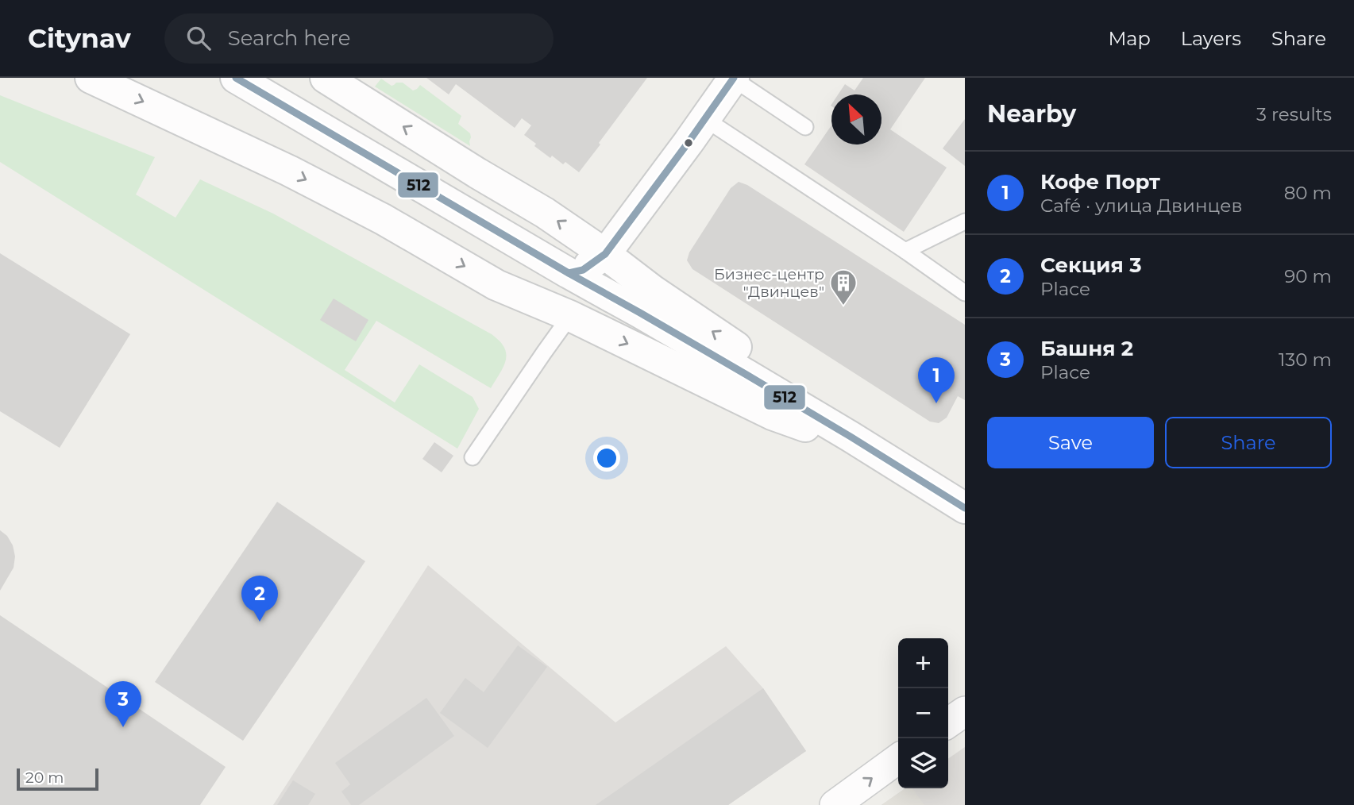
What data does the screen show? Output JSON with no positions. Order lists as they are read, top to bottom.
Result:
{
  "places": {
    "building": ["Бизнес-центр \"Двинцев\""]
  },
  "lines": ["transit line 512"],
  "scale_bar": "20 m",
  "north": "top left",
  "page": {
    "header": "Citynav",
    "search": "Search here",
    "nav": ["Map", "Layers", "Share"],
    "heading": ["Nearby", "3 results"],
    "list": [
      {
        "mark": "1",
        "name": "Кофе Порт",
        "note": "Café · улица Двинцев",
        "value": "80 m"
      },
      {
        "mark": "2",
        "name": "Секция 3",
        "note": "Place",
        "value": "90 m"
      },
      {
        "mark": "3",
        "name": "Башня 2",
        "note": "Place",
        "value": "130 m"
      }
    ],
    "pins": ["1", "2", "3"],
    "buttons": ["Save", "Share"],
    "map_buttons": ["+", "−"],
    "scale": "20 m"
  }
}
